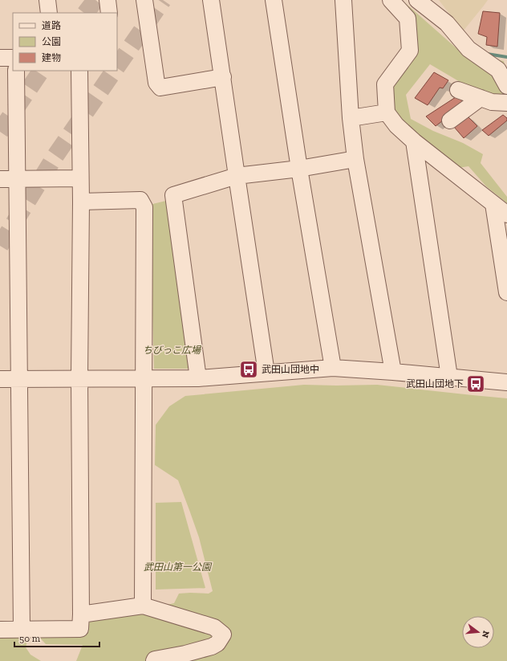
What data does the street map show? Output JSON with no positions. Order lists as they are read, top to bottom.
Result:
{
  "parks": ["ちびっこ広場", "武田山第一公園"],
  "places": {
    "bus stop": ["武田山団地中", "武田山団地下"]
  },
  "legend": ["道路", "公園", "建物"],
  "scale_bar": "50 m",
  "north": "right"
}
